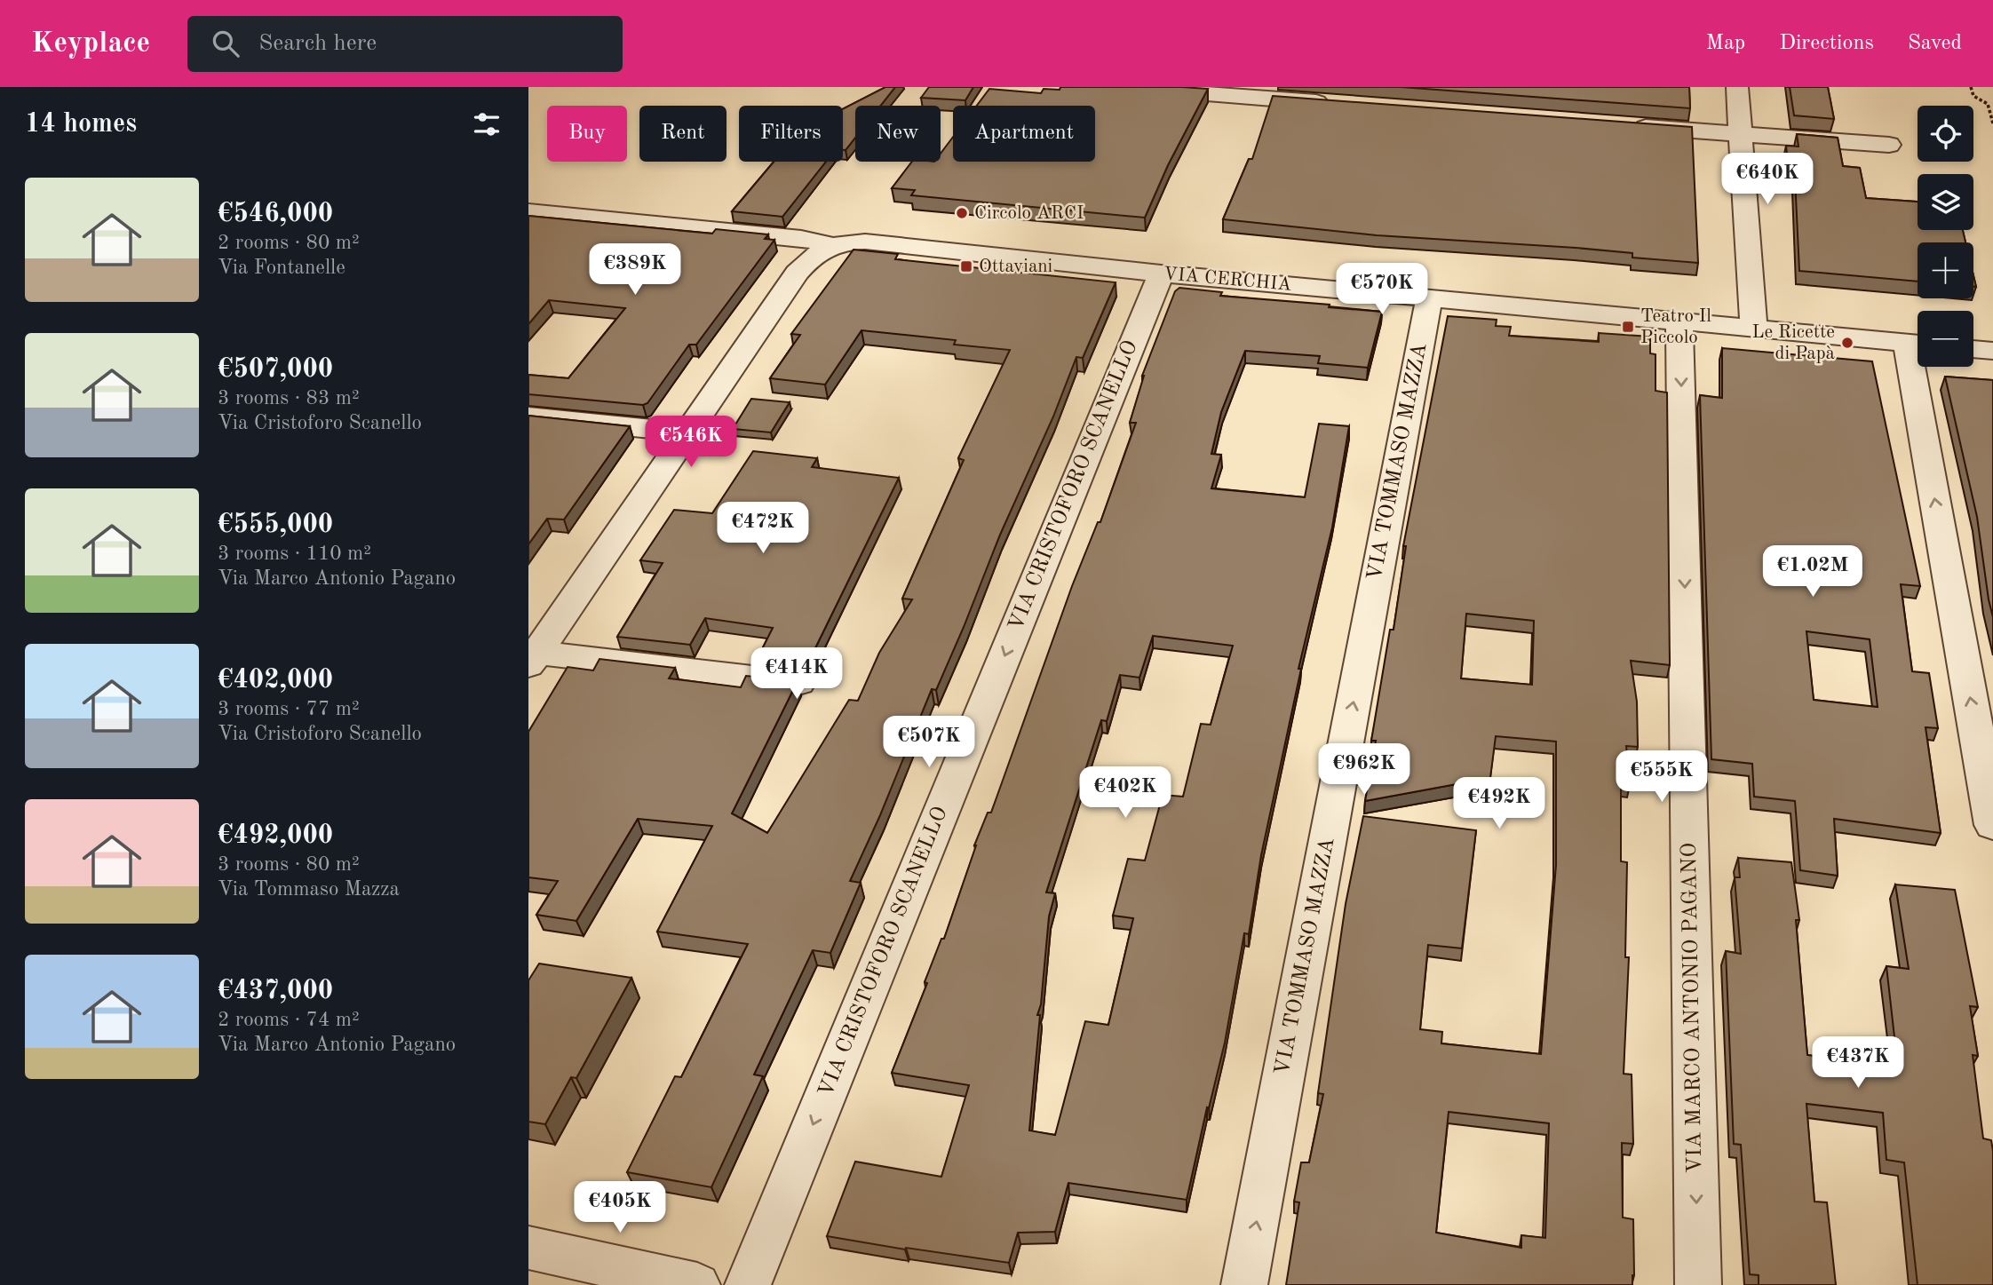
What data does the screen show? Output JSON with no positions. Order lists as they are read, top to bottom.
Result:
{
  "streets": {
    "street": [
      "VIA CERCHIA",
      "VIA TOMMASO MAZZA",
      "VIA CRISTOFORO SCANELLO",
      "VIA MARCO ANTONIO PAGANO"
    ]
  },
  "crossings": [
    ["VIA CERCHIA", "VIA TOMMASO MAZZA"],
    ["VIA CERCHIA", "VIA CRISTOFORO SCANELLO"],
    ["VIA CERCHIA", "VIA MARCO ANTONIO PAGANO"]
  ],
  "one_way": ["VIA TOMMASO MAZZA", "VIA CRISTOFORO SCANELLO"],
  "places": {
    "other": ["Circolo ARCI", "Le Ricette di Papà"],
    "transit": ["Ottaviani", "Teatro Il Piccolo"]
  },
  "page": {
    "header": "Keyplace",
    "search": "Search here",
    "nav": ["Map", "Directions", "Saved"],
    "heading": "14 homes",
    "map_buttons": ["+", "−"],
    "chip": [
      "Buy",
      "Rent",
      "Filters",
      "New",
      "Apartment"
    ],
    "price": [
      "€640K",
      "€389K",
      "€570K",
      "€546K",
      "€472K",
      "€1.02M",
      "€414K",
      "€507K",
      "€962K",
      "€555K",
      "€402K",
      "€492K",
      "€437K",
      "€405K"
    ],
    "list": [
      {
        "name": "€546,000",
        "note": "2 rooms · 80 m² · Via Fontanelle"
      },
      {
        "name": "€507,000",
        "note": "3 rooms · 83 m² · Via Cristoforo Scanello"
      },
      {
        "name": "€555,000",
        "note": "3 rooms · 110 m² · Via Marco Antonio Pagano"
      },
      {
        "name": "€402,000",
        "note": "3 rooms · 77 m² · Via Cristoforo Scanello"
      },
      {
        "name": "€492,000",
        "note": "3 rooms · 80 m² · Via Tommaso Mazza"
      },
      {
        "name": "€437,000",
        "note": "2 rooms · 74 m² · Via Marco Antonio Pagano"
      }
    ]
  }
}
